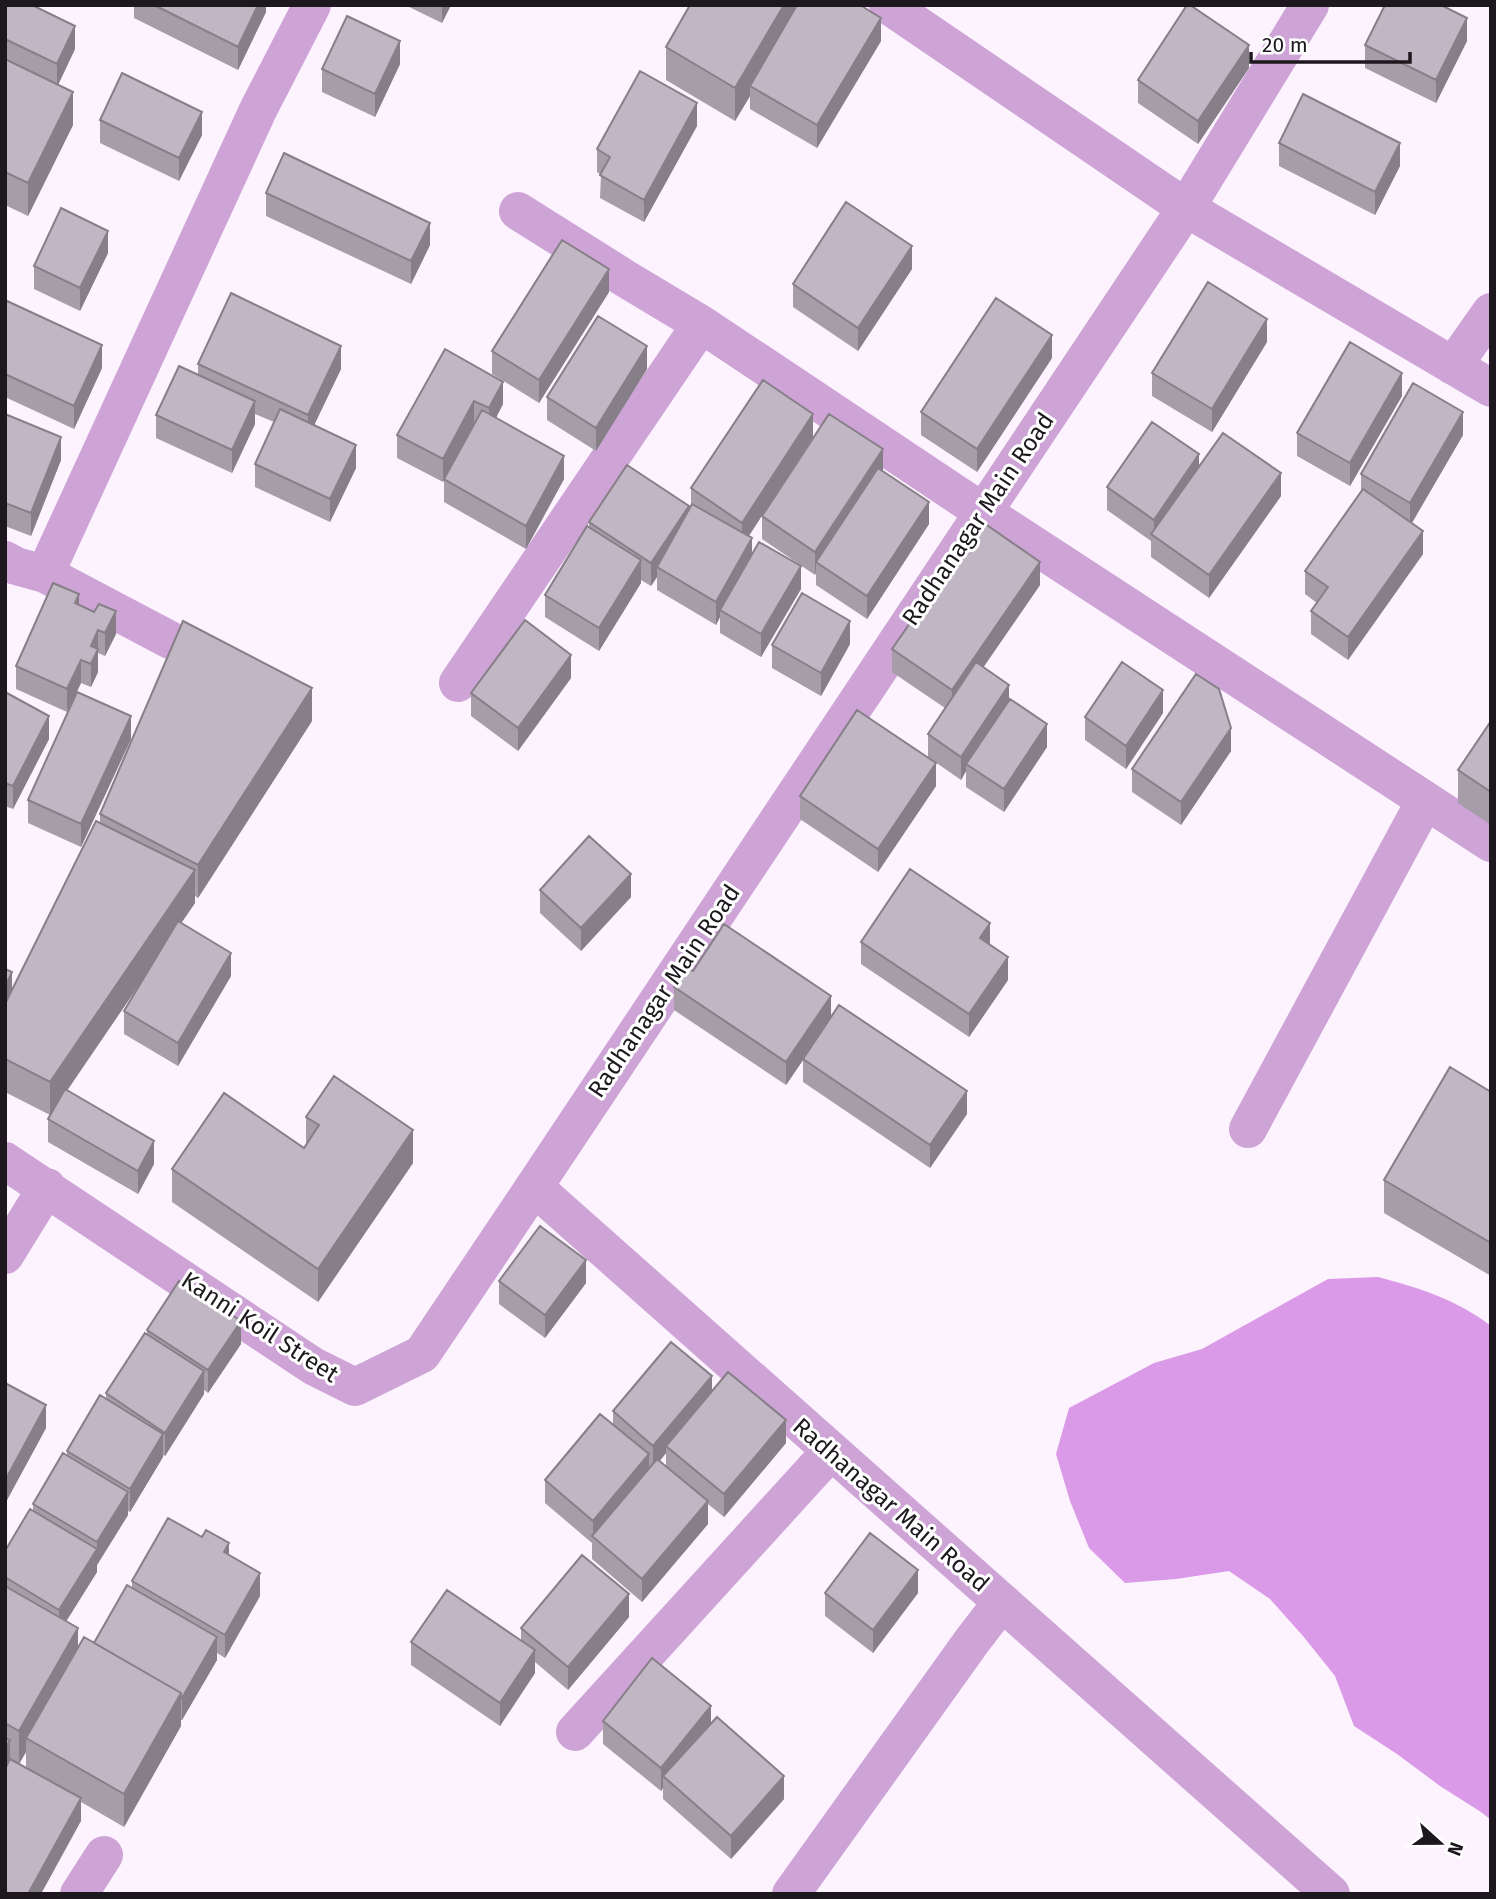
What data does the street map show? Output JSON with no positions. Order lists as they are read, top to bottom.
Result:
{
  "streets": {
    "street": ["Radhanagar Main Road", "Kanni Koil Street"]
  },
  "crossings": [
    ["Radhanagar Main Road", "Kanni Koil Street"]
  ],
  "scale_bar": "20 m",
  "north": "right"
}
